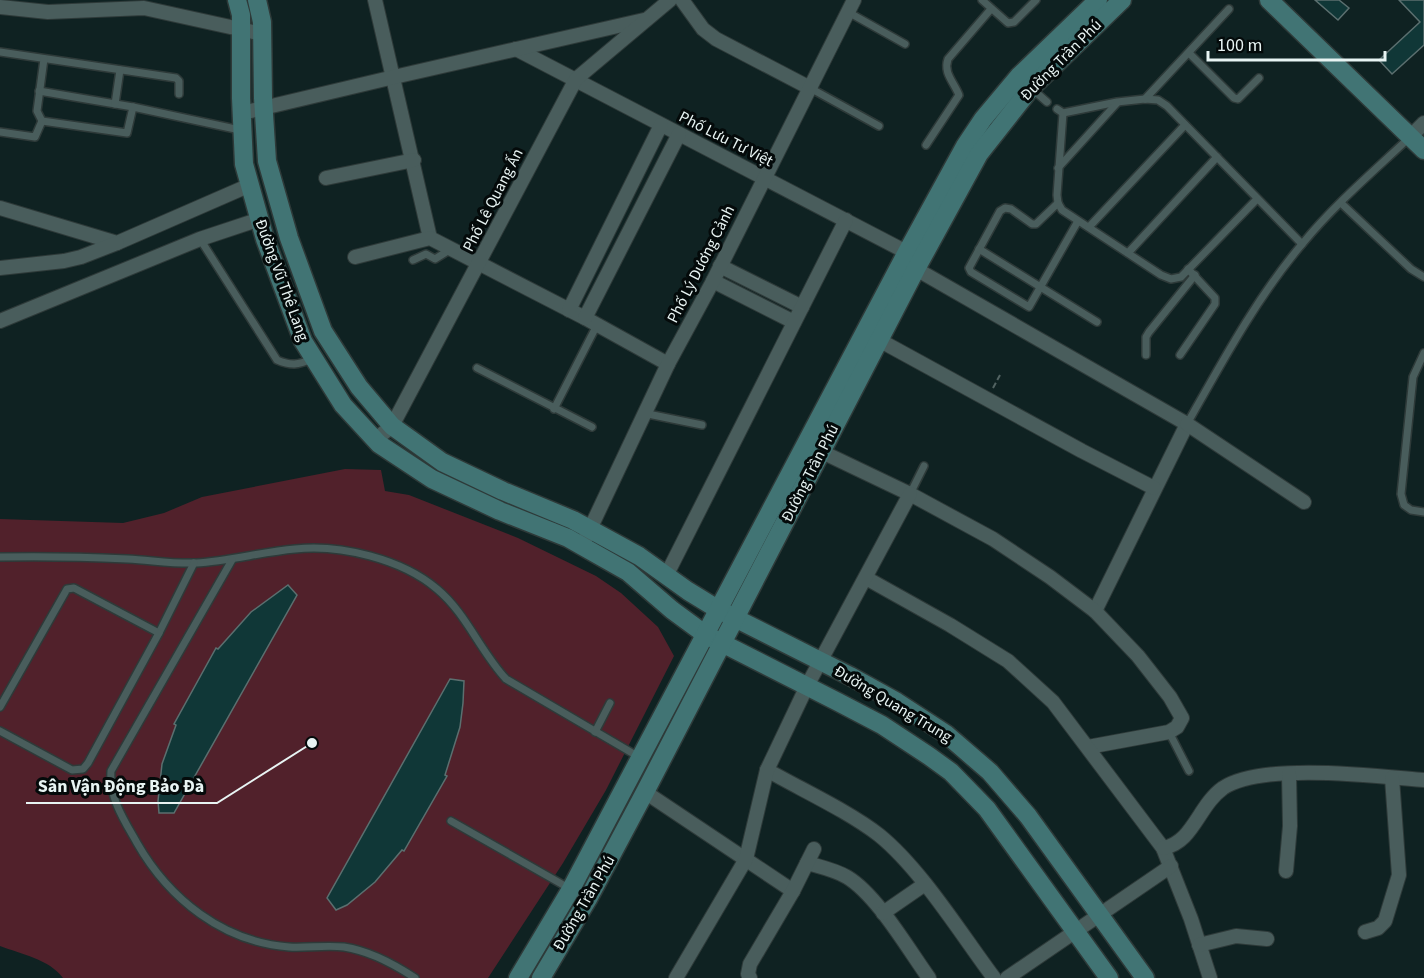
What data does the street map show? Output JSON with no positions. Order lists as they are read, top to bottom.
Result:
{
  "streets": {
    "main road": ["Đường Trần Phú", "Đường Vũ Thê Lang", "Đường Quang Trung"],
    "street": ["Phố Lưu Tư Việt", "Phố Lê Quang Ấn", "Phố Lý Dương Cảnh"]
  },
  "crossings": [
    ["Đường Trần Phú", "Phố Lưu Tư Việt"],
    ["Đường Trần Phú", "Đường Vũ Thê Lang"],
    ["Đường Trần Phú", "Đường Quang Trung"],
    ["Phố Lưu Tư Việt", "Phố Lê Quang Ấn"],
    ["Phố Lưu Tư Việt", "Phố Lý Dương Cảnh"],
    ["Phố Lê Quang Ấn", "Đường Vũ Thê Lang"],
    ["Phố Lý Dương Cảnh", "Đường Vũ Thê Lang"],
    ["Đường Vũ Thê Lang", "Đường Quang Trung"]
  ],
  "places": ["Sân Vận Động Bảo Đà"],
  "scale_bar": "100 m"
}
